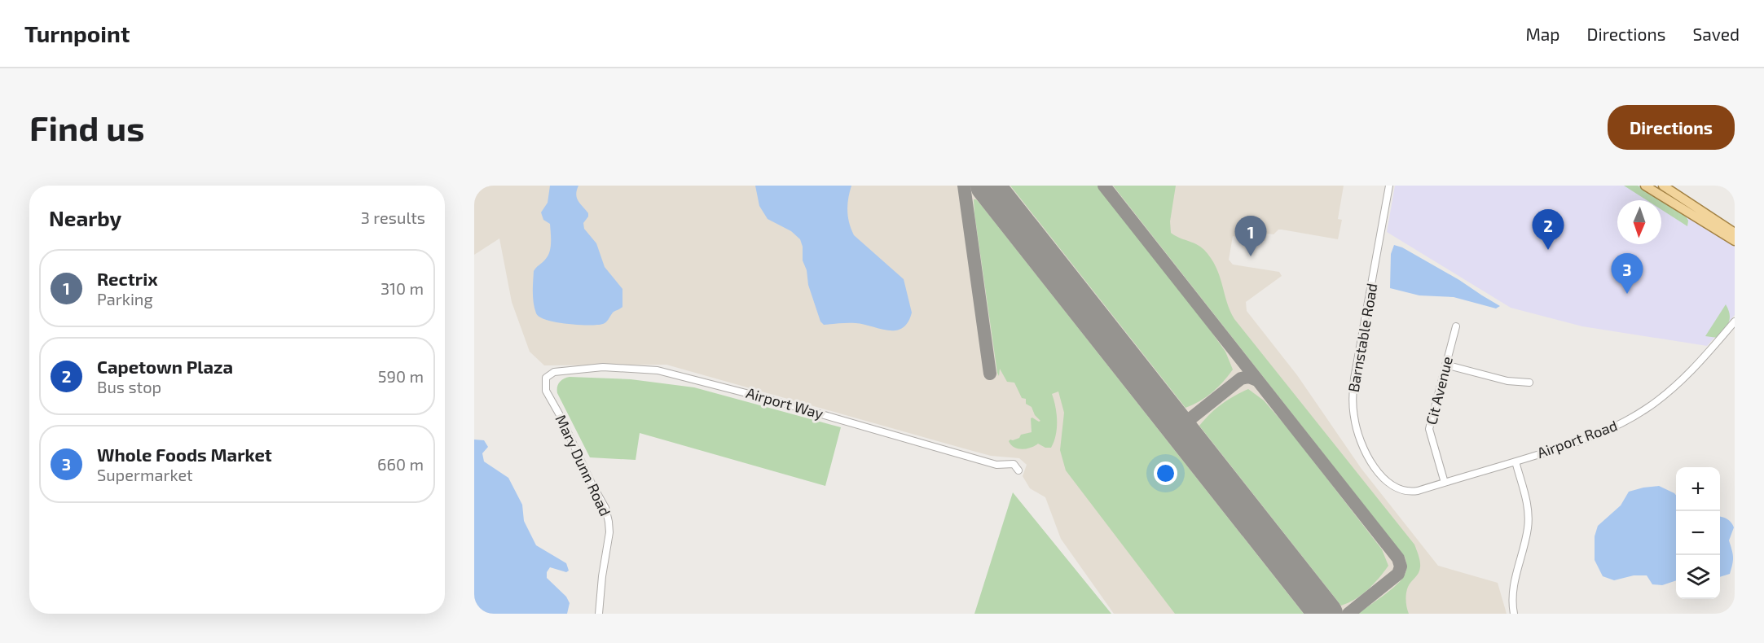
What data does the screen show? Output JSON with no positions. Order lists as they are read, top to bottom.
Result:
{
  "streets": {
    "street": [
      "Barnstable Road",
      "Cit Avenue",
      "Airport Way",
      "Airport Road",
      "Mary Dunn Road"
    ]
  },
  "crossings": [
    ["Barnstable Road", "Airport Road"],
    ["Cit Avenue", "Airport Road"],
    ["Airport Way", "Mary Dunn Road"]
  ],
  "north": "bottom",
  "page": {
    "header": "Turnpoint",
    "nav": ["Map", "Directions", "Saved"],
    "buttons": "Directions",
    "title": "Find us",
    "heading": ["Nearby", "3 results"],
    "pins": ["2", "1", "3"],
    "list": [
      {
        "mark": "1",
        "name": "Rectrix",
        "note": "Parking",
        "value": "310 m"
      },
      {
        "mark": "2",
        "name": "Capetown Plaza",
        "note": "Bus stop",
        "value": "590 m"
      },
      {
        "mark": "3",
        "name": "Whole Foods Market",
        "note": "Supermarket",
        "value": "660 m"
      }
    ],
    "map_buttons": ["+", "−"]
  }
}
